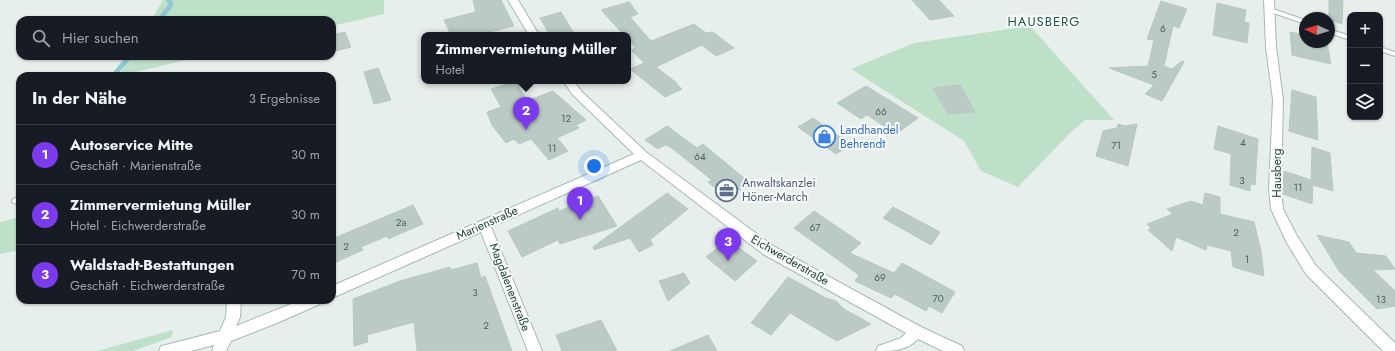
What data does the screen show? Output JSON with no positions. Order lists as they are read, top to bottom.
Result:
{
  "streets": {
    "street": [
      "Hausberg",
      "Marienstraße",
      "Eichwerderstraße",
      "Magdalenenstraße"
    ]
  },
  "crossings": [
    ["Marienstraße", "Eichwerderstraße"],
    ["Marienstraße", "Magdalenenstraße"]
  ],
  "districts": ["HAUSBERG"],
  "places": {
    "shop": ["Landhandel Behrendt"],
    "office": ["Anwaltskanzlei Höner-March"]
  },
  "house_numbers": [
    "6",
    "5",
    "66",
    "12",
    "4",
    "71",
    "11",
    "64",
    "3",
    "11",
    "2a",
    "67",
    "2",
    "2",
    "1",
    "69",
    "3",
    "70",
    "13",
    "2"
  ],
  "north": "left",
  "page": {
    "map_buttons": ["+", "−"],
    "search": "Hier suchen",
    "popup": ["Zimmervermietung Müller", "Hotel"],
    "heading": ["In der Nähe", "3 Ergebnisse"],
    "pins": ["2", "1", "3"],
    "list": [
      {
        "mark": "1",
        "name": "Autoservice Mitte",
        "note": "Geschäft · Marienstraße",
        "value": "30 m"
      },
      {
        "mark": "2",
        "name": "Zimmervermietung Müller",
        "note": "Hotel · Eichwerderstraße",
        "value": "30 m"
      },
      {
        "mark": "3",
        "name": "Waldstadt-Bestattungen",
        "note": "Geschäft · Eichwerderstraße",
        "value": "70 m"
      }
    ]
  }
}
